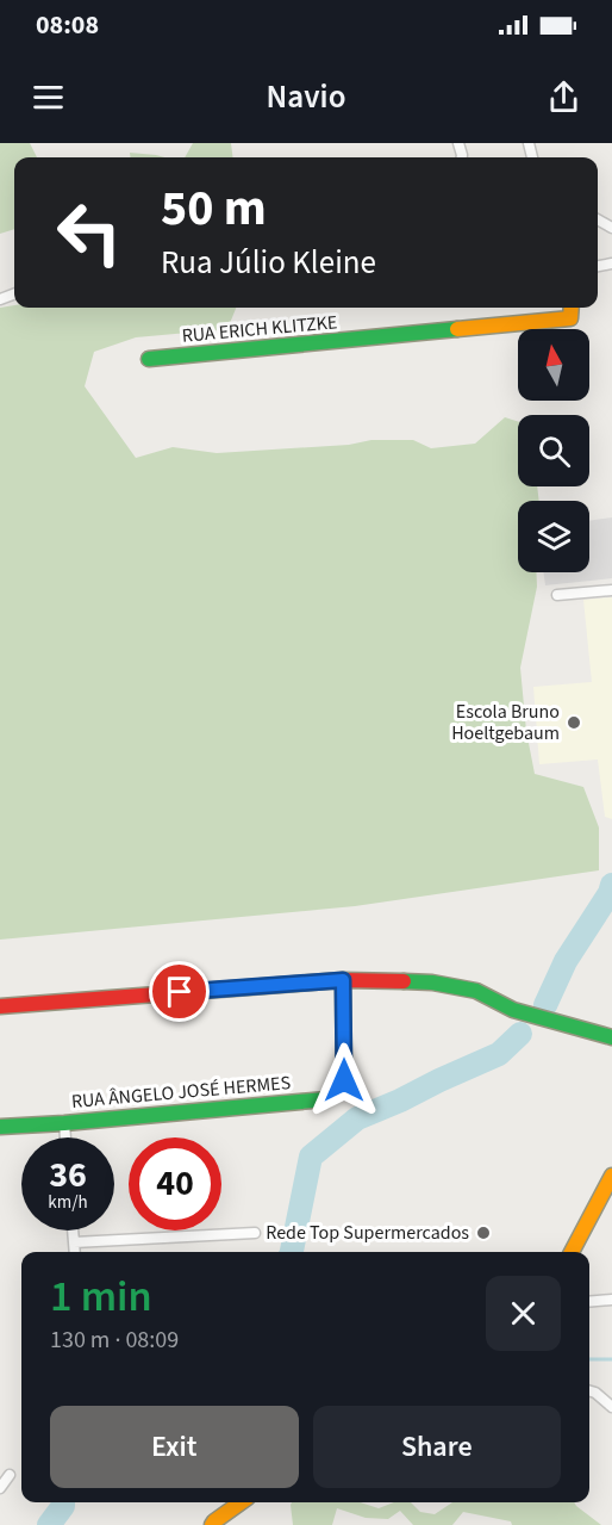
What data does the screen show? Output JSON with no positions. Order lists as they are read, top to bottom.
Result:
{
  "streets": {
    "street": ["RUA ERICH KLITZKE", "RUA ÂNGELO JOSÉ HERMES"]
  },
  "places": ["Escola Bruno Hoeltgebaum", "Rede Top Supermercados"],
  "north": "top",
  "page": {
    "status": "08:08",
    "header": "Navio",
    "turn": ["50 m", "Rua Júlio Kleine"],
    "speed": "36 km/h",
    "limit": "40",
    "heading": ["1 min", "130 m · 08:09"],
    "buttons": ["Exit", "Share"]
  }
}
